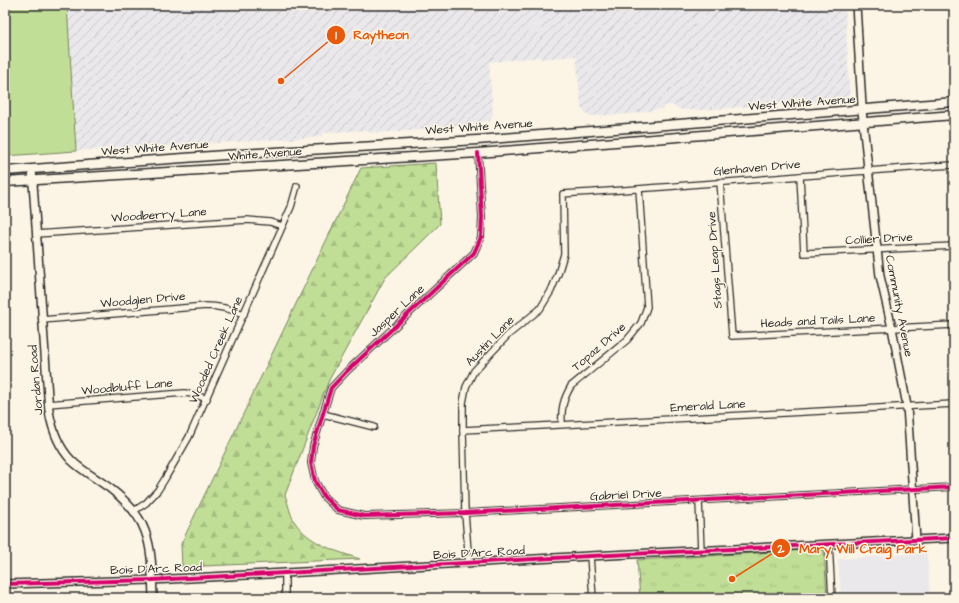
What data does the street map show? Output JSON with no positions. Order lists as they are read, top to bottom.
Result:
{
  "streets": {
    "main road": ["West White Avenue", "White Avenue"],
    "street": [
      "Glenhaven Drive",
      "Woodberry Lane",
      "Collier Drive",
      "Stags Leap Drive",
      "Woodglen Drive",
      "Community Avenue",
      "Jasper Lane",
      "Heads and Tails Lane",
      "Austin Lane",
      "Topaz Drive",
      "Wooded Creek Lane",
      "Jordan Road",
      "Woodbluff Lane",
      "Emerald Lane",
      "Gabriel Drive",
      "Bois D'Arc Road"
    ]
  },
  "crossings": [
    ["West White Avenue", "White Avenue"],
    ["West White Avenue", "Community Avenue"],
    ["West White Avenue", "Jasper Lane"],
    ["West White Avenue", "Jordan Road"],
    ["White Avenue", "Jasper Lane"],
    ["White Avenue", "Jordan Road"],
    ["Glenhaven Drive", "Collier Drive"],
    ["Glenhaven Drive", "Stags Leap Drive"],
    ["Glenhaven Drive", "Community Avenue"],
    ["Glenhaven Drive", "Austin Lane"],
    ["Glenhaven Drive", "Topaz Drive"],
    ["Woodberry Lane", "Wooded Creek Lane"],
    ["Woodberry Lane", "Jordan Road"],
    ["Collier Drive", "Community Avenue"],
    ["Stags Leap Drive", "Heads and Tails Lane"],
    ["Woodglen Drive", "Wooded Creek Lane"],
    ["Woodglen Drive", "Jordan Road"],
    ["Community Avenue", "Heads and Tails Lane"],
    ["Community Avenue", "Emerald Lane"],
    ["Community Avenue", "Gabriel Drive"],
    ["Community Avenue", "Bois D'Arc Road"],
    ["Jasper Lane", "Gabriel Drive"],
    ["Austin Lane", "Emerald Lane"],
    ["Austin Lane", "Gabriel Drive"],
    ["Austin Lane", "Bois D'Arc Road"],
    ["Topaz Drive", "Emerald Lane"],
    ["Wooded Creek Lane", "Jordan Road"],
    ["Wooded Creek Lane", "Woodbluff Lane"],
    ["Jordan Road", "Woodbluff Lane"],
    ["Jordan Road", "Bois D'Arc Road"]
  ],
  "places": ["Raytheon", "Mary Will Craig Park"]
}
